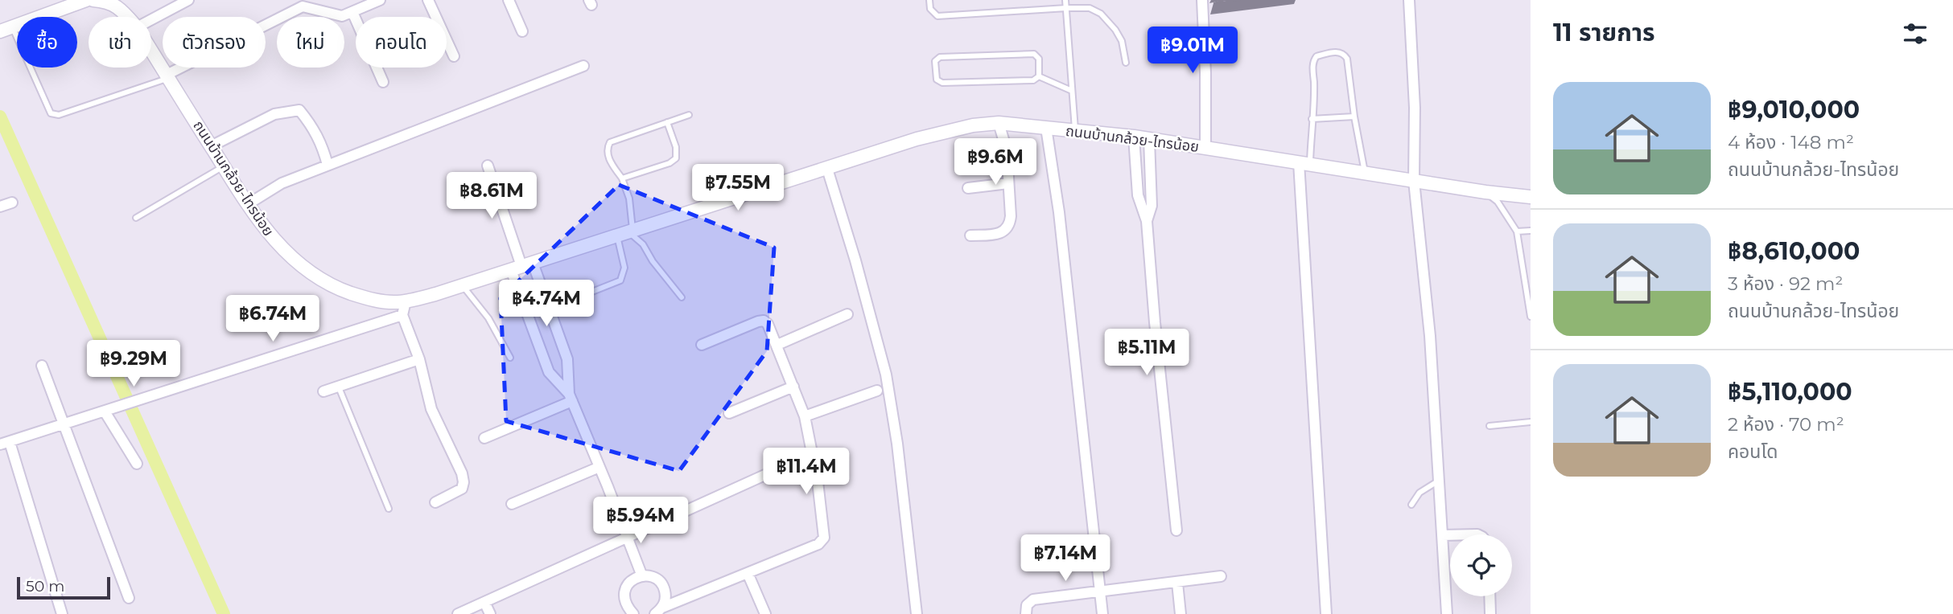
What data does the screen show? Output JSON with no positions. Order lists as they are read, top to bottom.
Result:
{
  "streets": {
    "street": ["ถนนบ้านกล้วย-ไทรน้อย"]
  },
  "scale_bar": "50 m",
  "page": {
    "heading": "11 รายการ",
    "chip": [
      "ซื้อ",
      "เช่า",
      "ตัวกรอง",
      "ใหม่",
      "คอนโด"
    ],
    "price": [
      "฿9.01M",
      "฿9.6M",
      "฿7.55M",
      "฿8.61M",
      "฿4.74M",
      "฿6.74M",
      "฿5.11M",
      "฿9.29M",
      "฿11.4M",
      "฿5.94M",
      "฿7.14M"
    ],
    "list": [
      {
        "name": "฿9,010,000",
        "note": "4 ห้อง · 148 m² · ถนนบ้านกล้วย-ไทรน้อย"
      },
      {
        "name": "฿8,610,000",
        "note": "3 ห้อง · 92 m² · ถนนบ้านกล้วย-ไทรน้อย"
      },
      {
        "name": "฿5,110,000",
        "note": "2 ห้อง · 70 m² · คอนโด"
      }
    ],
    "scale": "50 m"
  }
}
